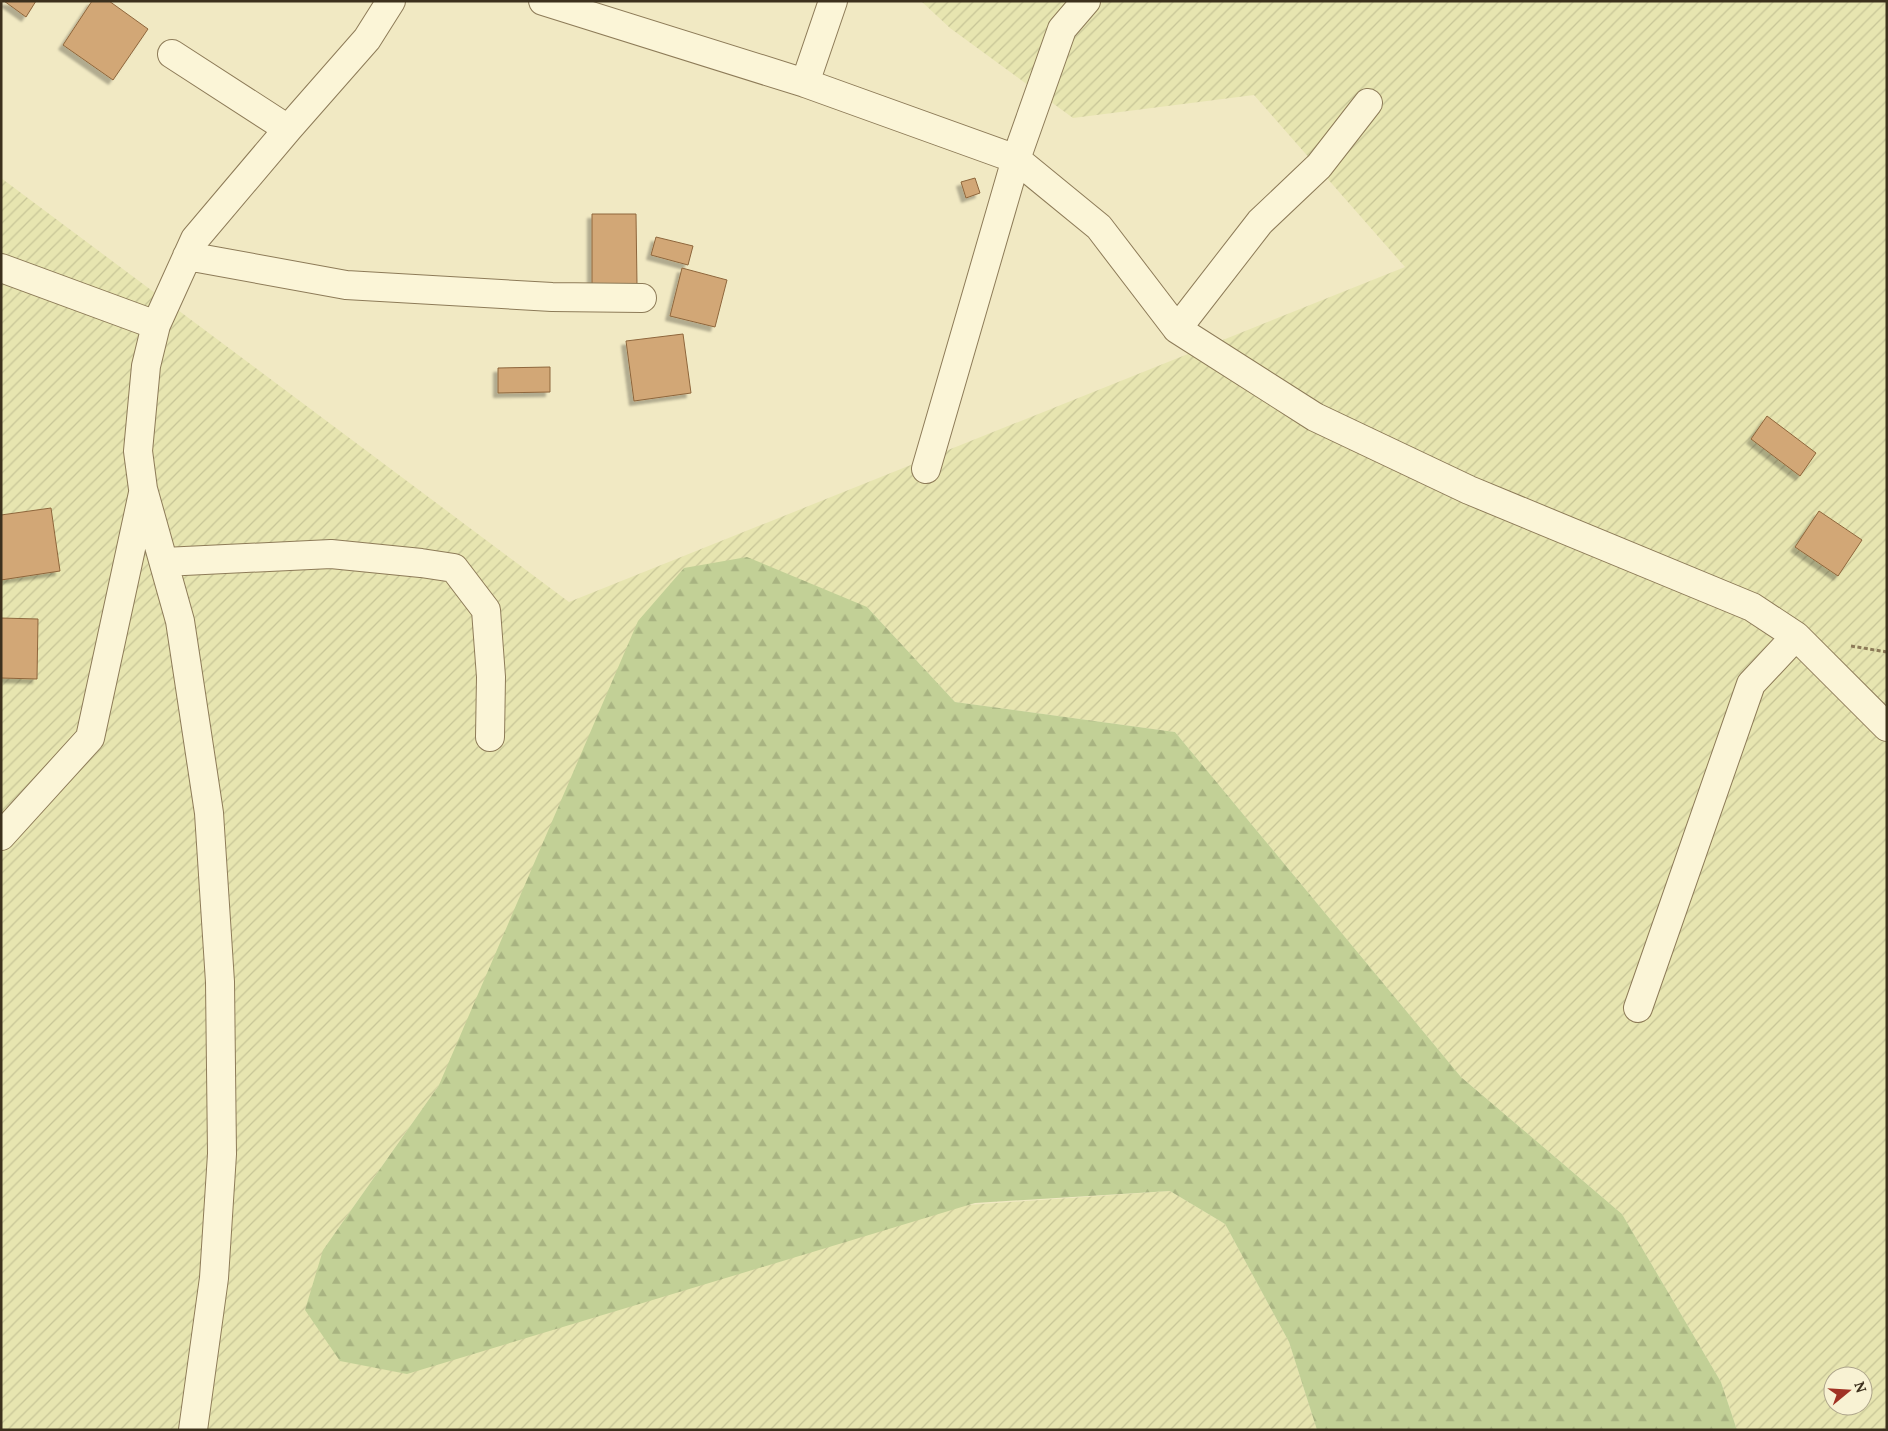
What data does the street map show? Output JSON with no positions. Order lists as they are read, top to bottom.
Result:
{
  "north": "right"
}
